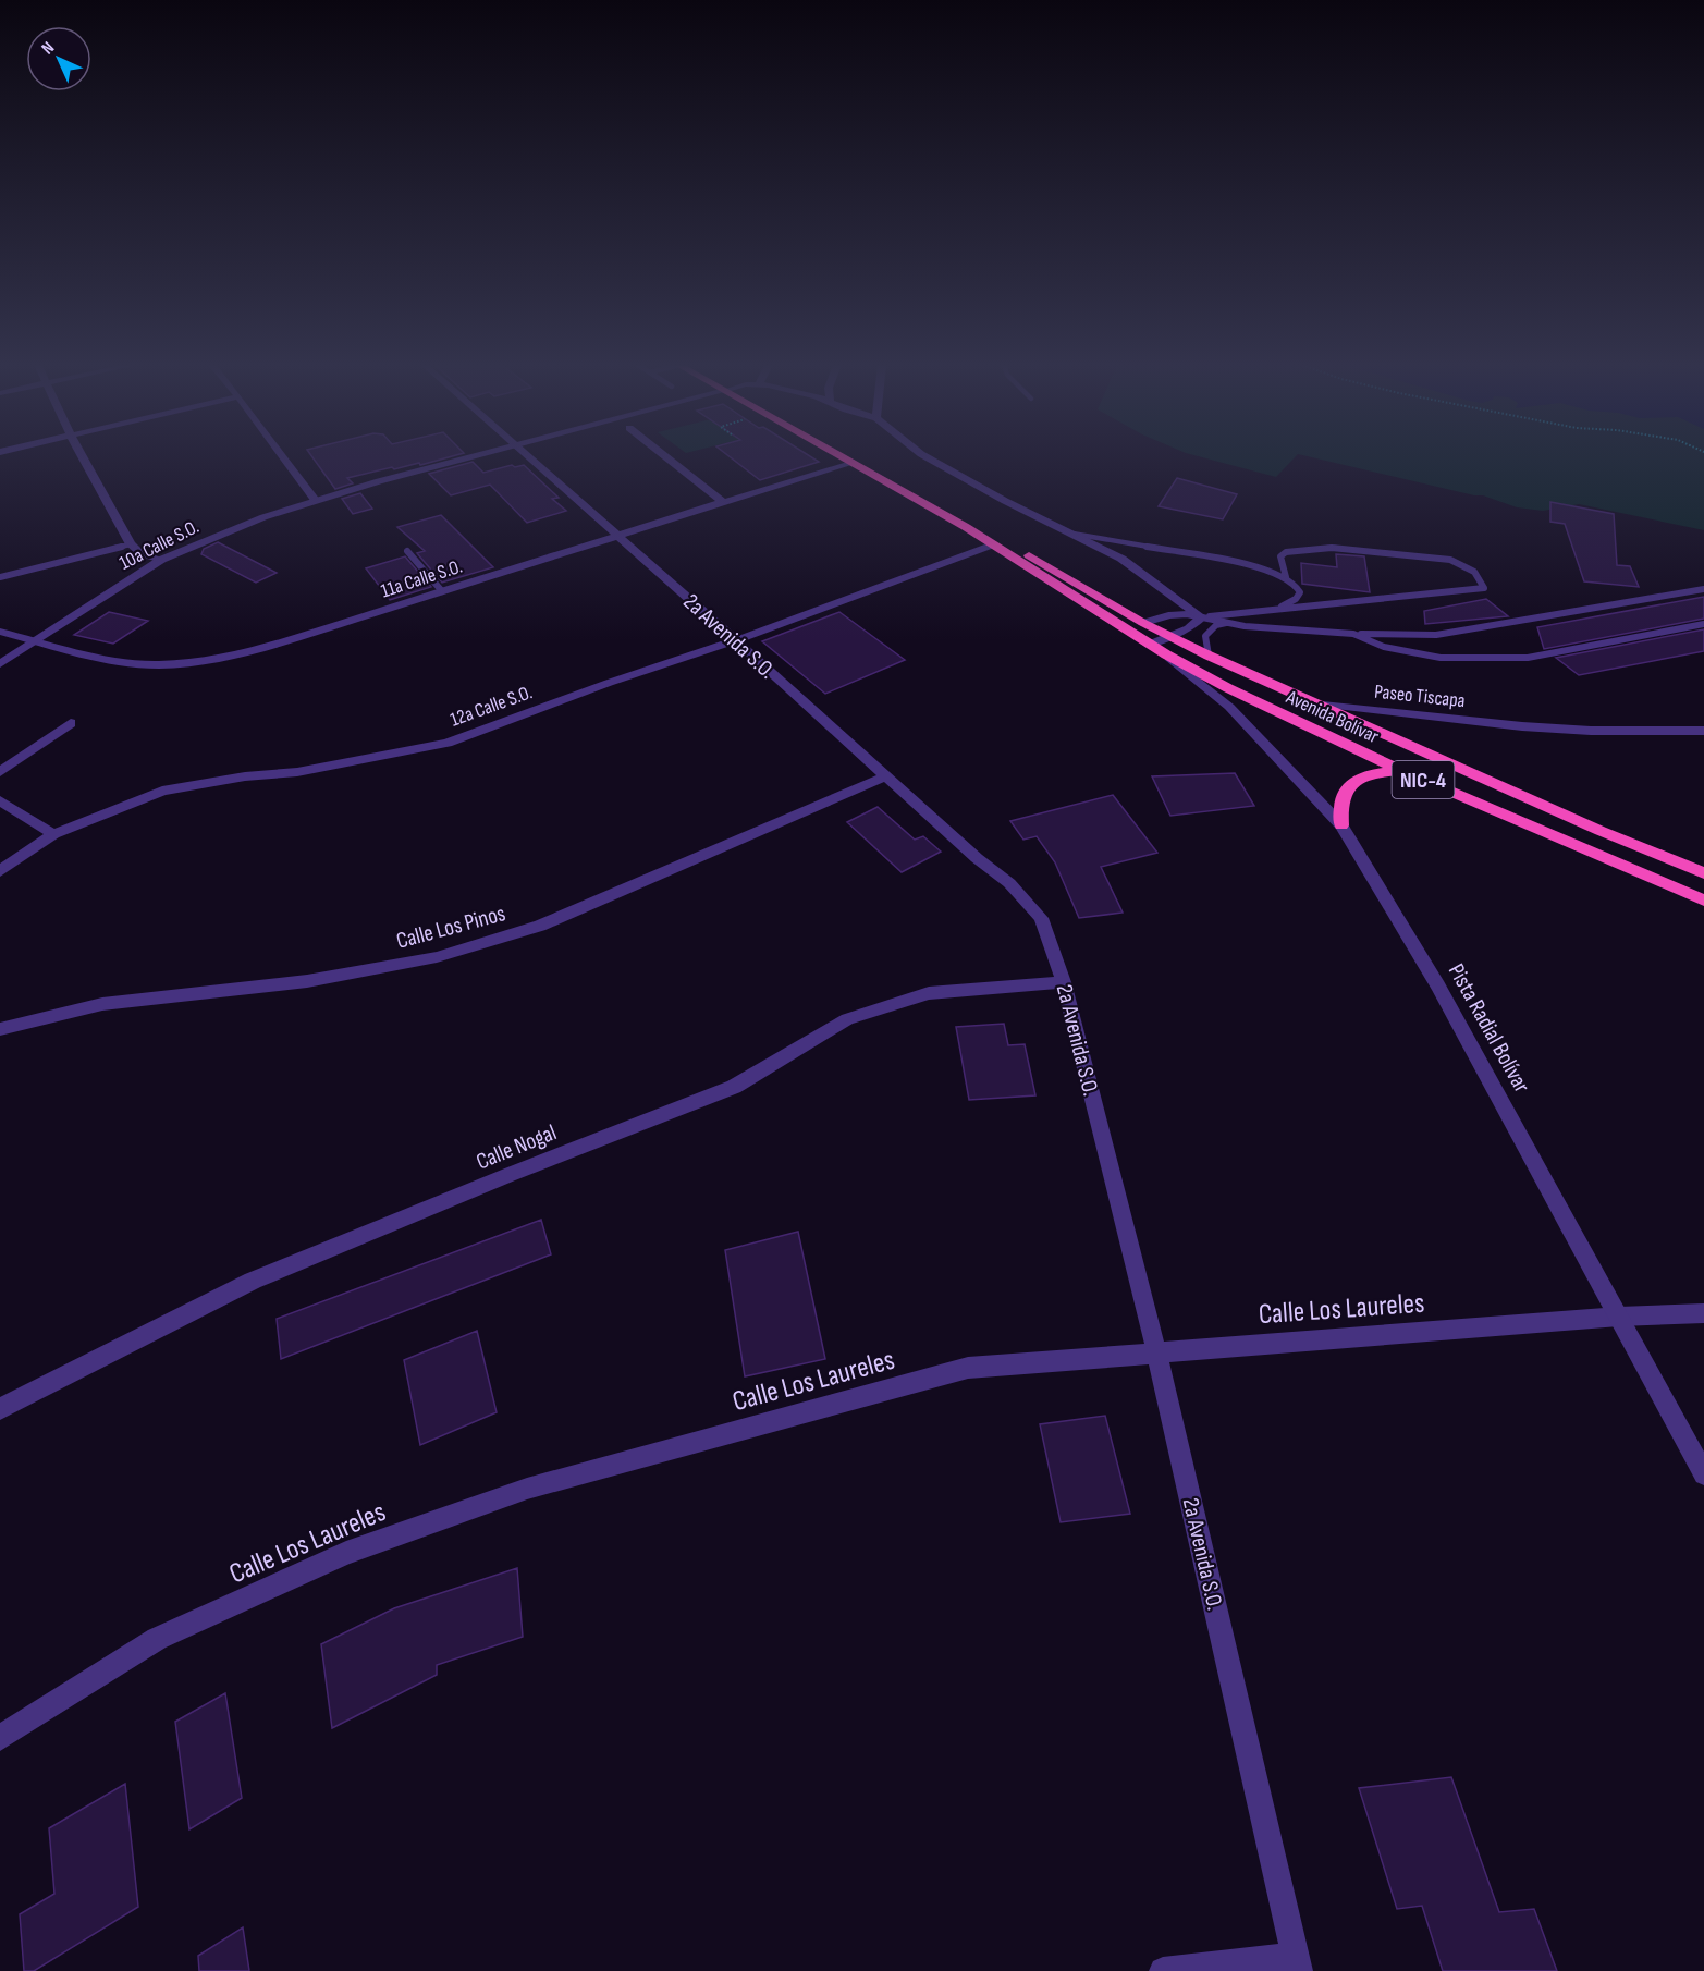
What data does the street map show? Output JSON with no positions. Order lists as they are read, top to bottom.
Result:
{
  "streets": {
    "highway": ["Avenida Bolívar", "NIC-4"],
    "street": [
      "10a Calle S.O.",
      "11a Calle S.O.",
      "2a Avenida S.O.",
      "Paseo Tiscapa",
      "12a Calle S.O.",
      "Calle Los Pinos",
      "Pista Radial Bolívar",
      "Calle Nogal",
      "Calle Los Laureles"
    ]
  },
  "crossings": [
    ["10a Calle S.O.", "11a Calle S.O."],
    ["11a Calle S.O.", "2a Avenida S.O."],
    ["11a Calle S.O.", "Avenida Bolívar"],
    ["2a Avenida S.O.", "12a Calle S.O."],
    ["2a Avenida S.O.", "Calle Los Pinos"],
    ["2a Avenida S.O.", "Calle Nogal"],
    ["2a Avenida S.O.", "Calle Los Laureles"],
    ["Paseo Tiscapa", "Avenida Bolívar"],
    ["12a Calle S.O.", "Avenida Bolívar"],
    ["Avenida Bolívar", "Pista Radial Bolívar"],
    ["Pista Radial Bolívar", "Calle Los Laureles"]
  ],
  "north": "top left"
}
